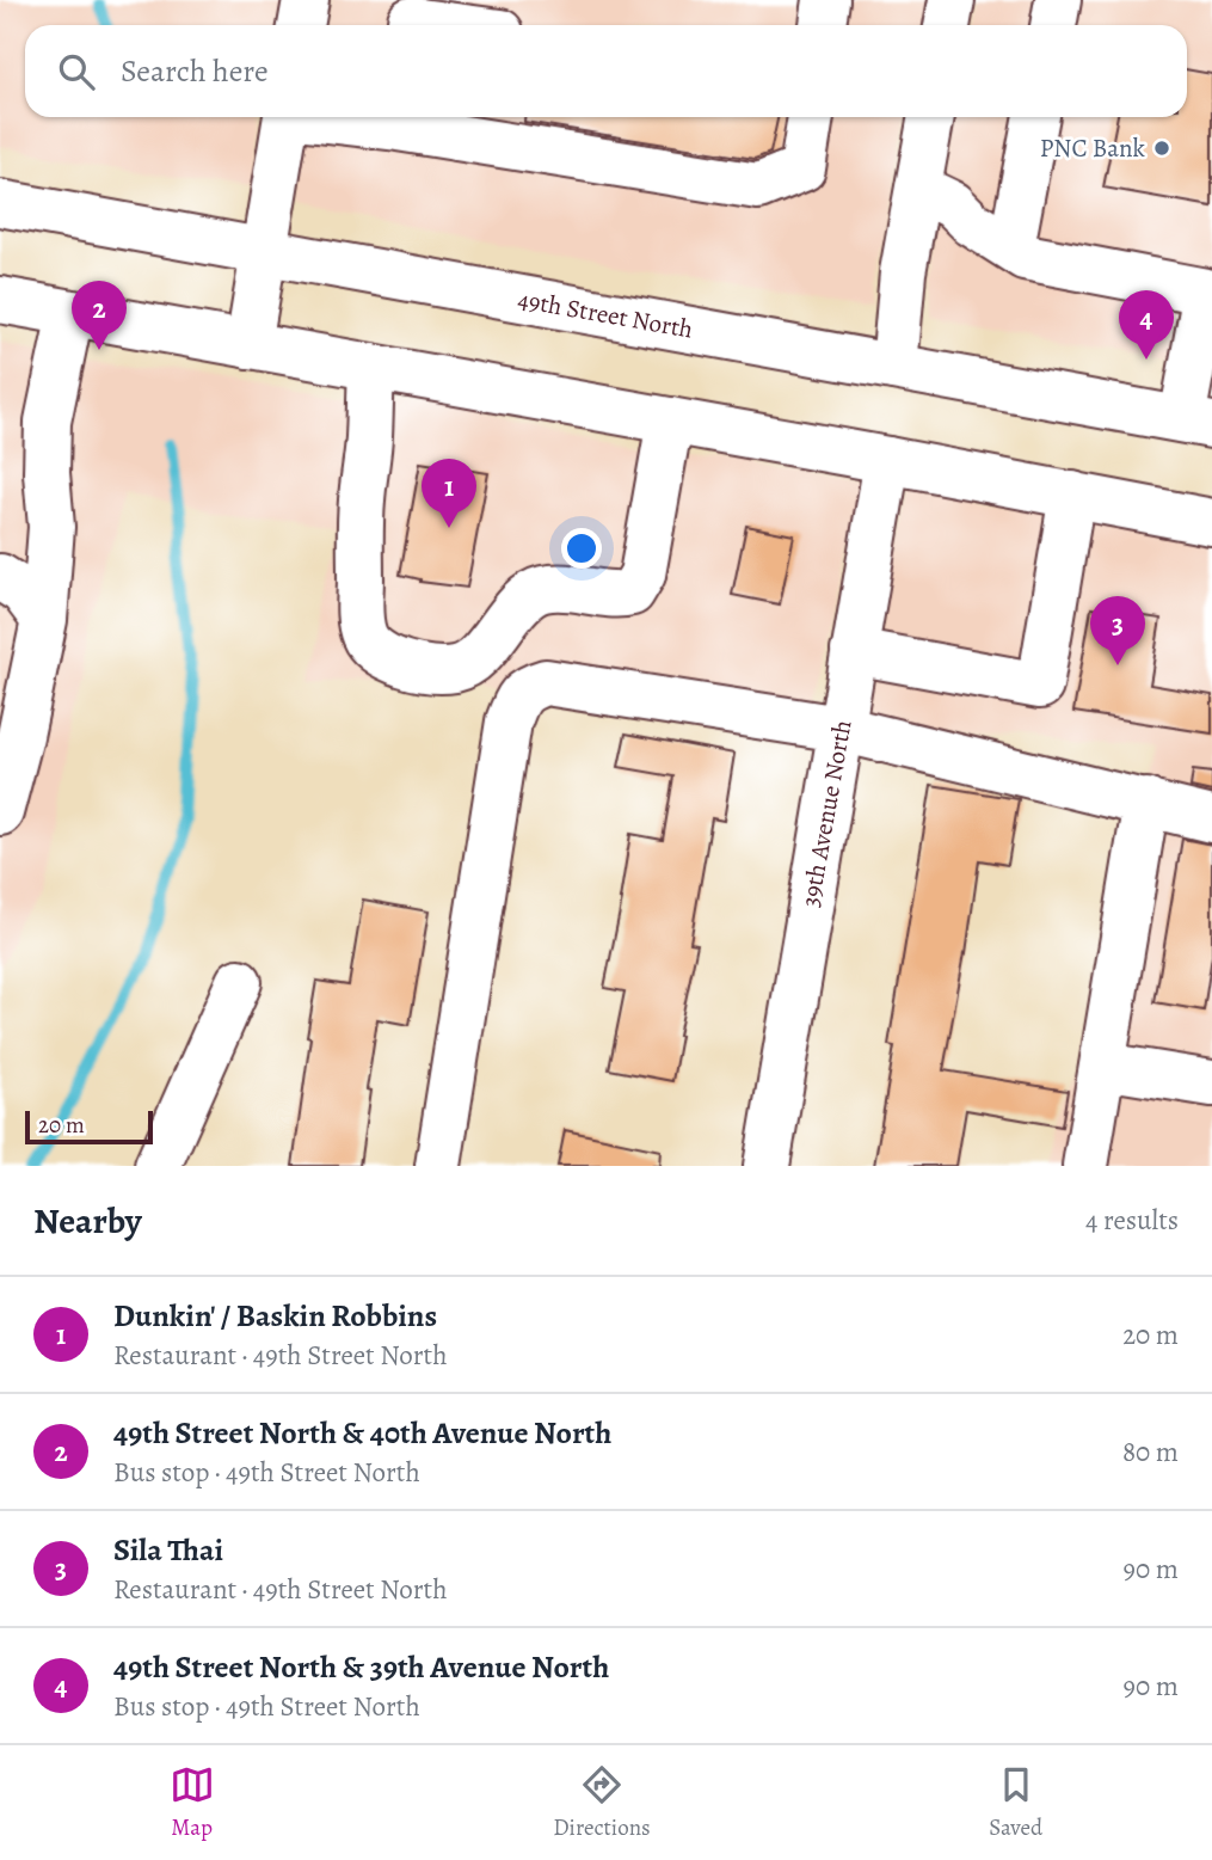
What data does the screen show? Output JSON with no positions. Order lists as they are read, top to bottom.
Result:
{
  "streets": {
    "main road": ["49th Street North", "39th Avenue North"]
  },
  "places": ["PNC Bank"],
  "scale_bar": "20 m",
  "page": {
    "search": "Search here",
    "pins": [
      "2",
      "4",
      "1",
      "3"
    ],
    "scale": "20 m",
    "heading": ["Nearby", "4 results"],
    "list": [
      {
        "mark": "1",
        "name": "Dunkin' / Baskin Robbins",
        "note": "Restaurant · 49th Street North",
        "value": "20 m"
      },
      {
        "mark": "2",
        "name": "49th Street North & 40th Avenue North",
        "note": "Bus stop · 49th Street North",
        "value": "80 m"
      },
      {
        "mark": "3",
        "name": "Sila Thai",
        "note": "Restaurant · 49th Street North",
        "value": "90 m"
      },
      {
        "mark": "4",
        "name": "49th Street North & 39th Avenue North",
        "note": "Bus stop · 49th Street North",
        "value": "90 m"
      }
    ],
    "nav": ["Map", "Directions", "Saved"]
  }
}
